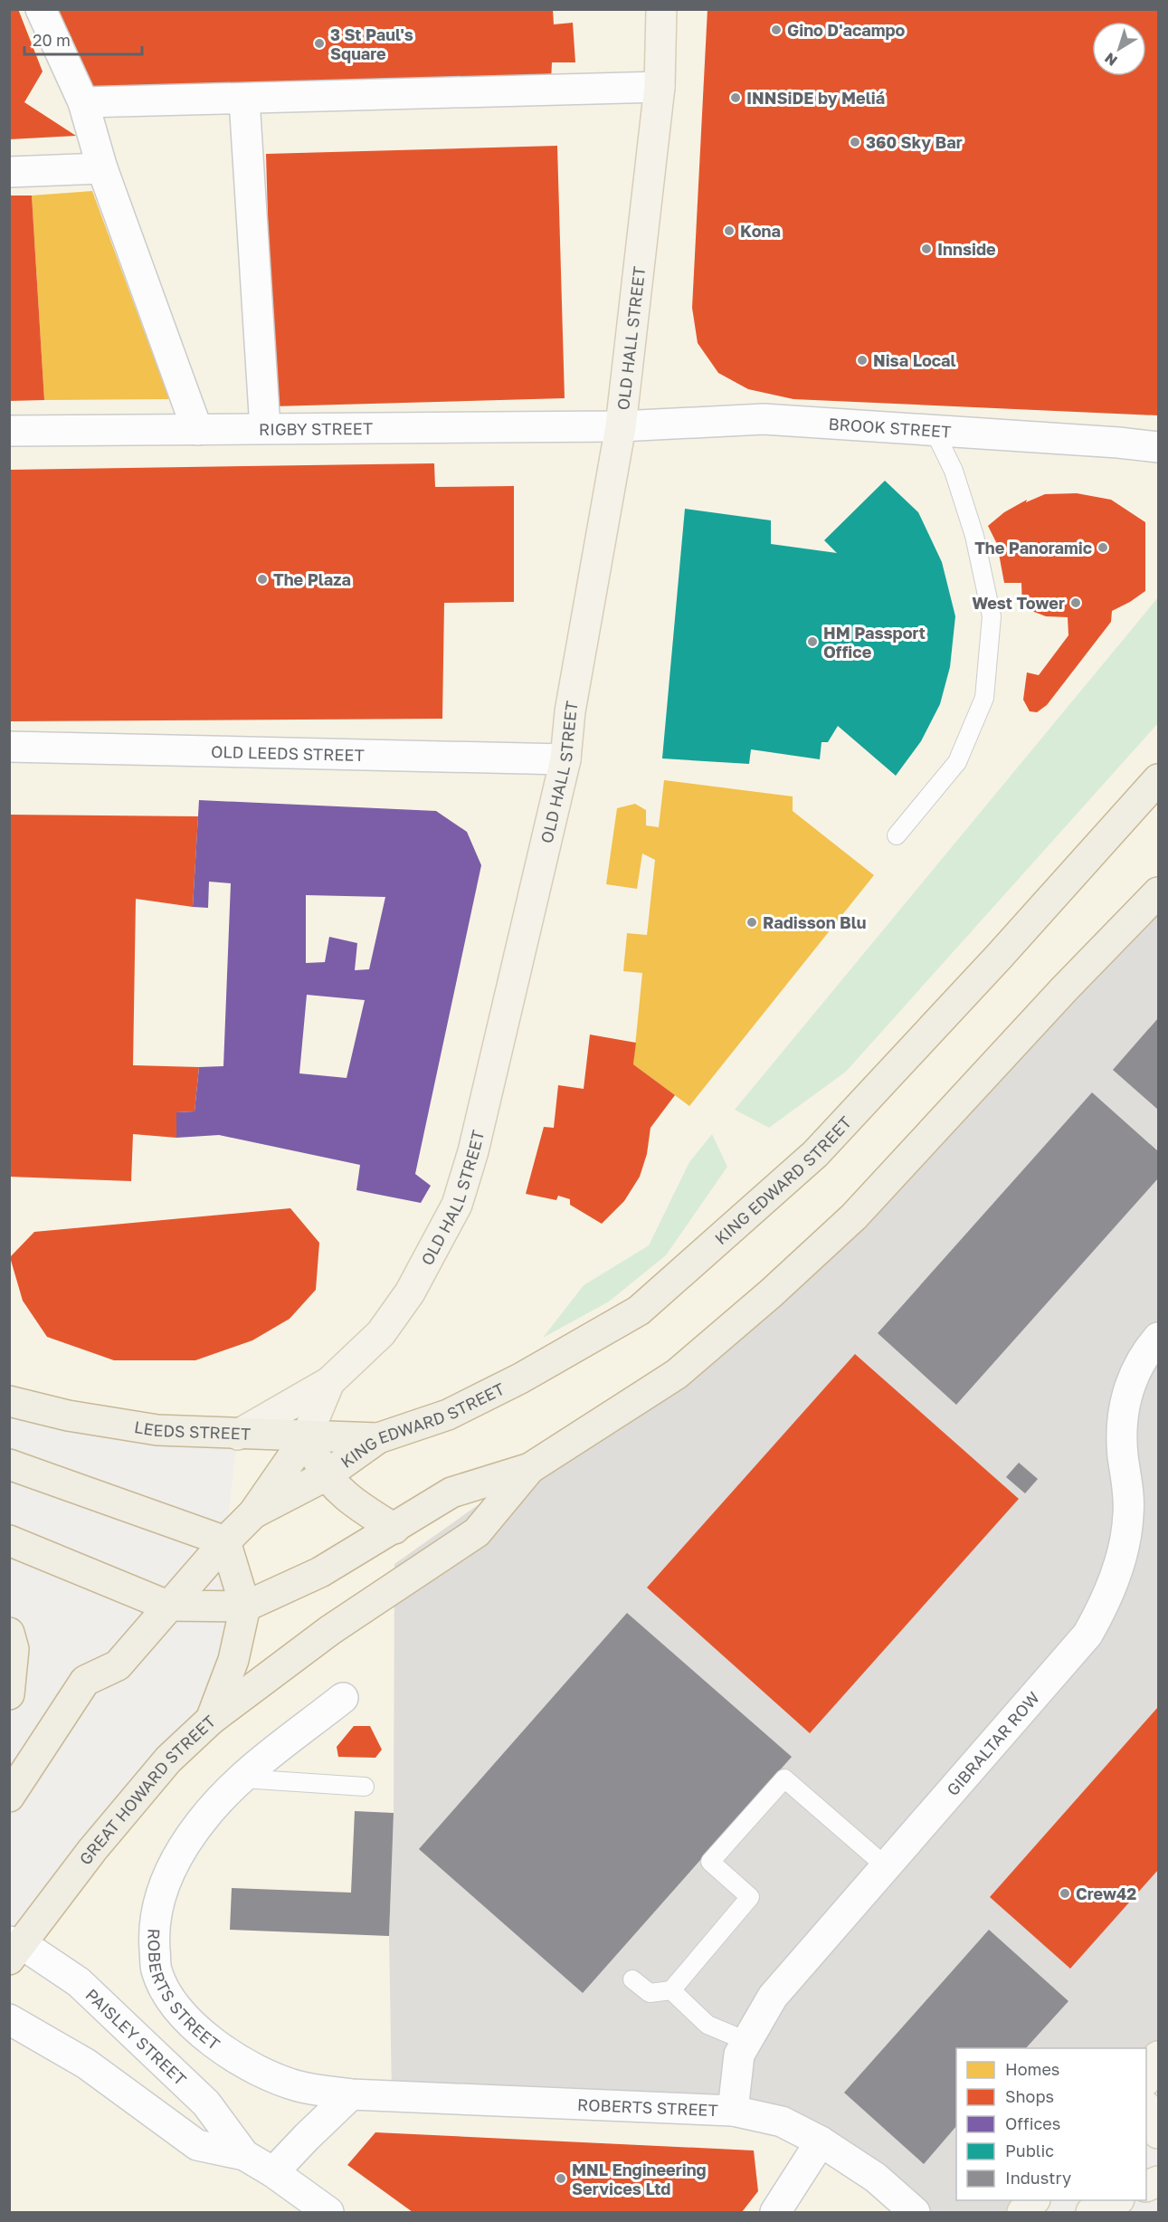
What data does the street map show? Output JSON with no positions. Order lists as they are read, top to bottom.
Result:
{
  "streets": {
    "highway": ["KING EDWARD STREET", "LEEDS STREET", "GREAT HOWARD STREET"],
    "main road": ["OLD HALL STREET"],
    "street": [
      "BROOK STREET",
      "RIGBY STREET",
      "OLD LEEDS STREET",
      "GIBRALTAR ROW",
      "ROBERTS STREET",
      "PAISLEY STREET"
    ]
  },
  "crossings": [
    ["OLD HALL STREET", "BROOK STREET"],
    ["OLD HALL STREET", "RIGBY STREET"],
    ["OLD HALL STREET", "OLD LEEDS STREET"],
    ["OLD HALL STREET", "LEEDS STREET"],
    ["BROOK STREET", "RIGBY STREET"],
    ["KING EDWARD STREET", "LEEDS STREET"],
    ["GIBRALTAR ROW", "ROBERTS STREET"],
    ["GREAT HOWARD STREET", "PAISLEY STREET"]
  ],
  "places": [
    "Gino D'acampo",
    "3 St Paul's Square",
    "INNSiDE by Meliá",
    "360 Sky Bar",
    "Kona",
    "Innside",
    "Nisa Local",
    "The Panoramic",
    "The Plaza",
    "West Tower",
    "HM Passport Office",
    "Radisson Blu",
    "Crew42",
    "MNL Engineering Services Ltd"
  ],
  "legend": [
    "Homes",
    "Shops",
    "Offices",
    "Public",
    "Industry"
  ],
  "scale_bar": "20 m",
  "north": "bottom left"
}
